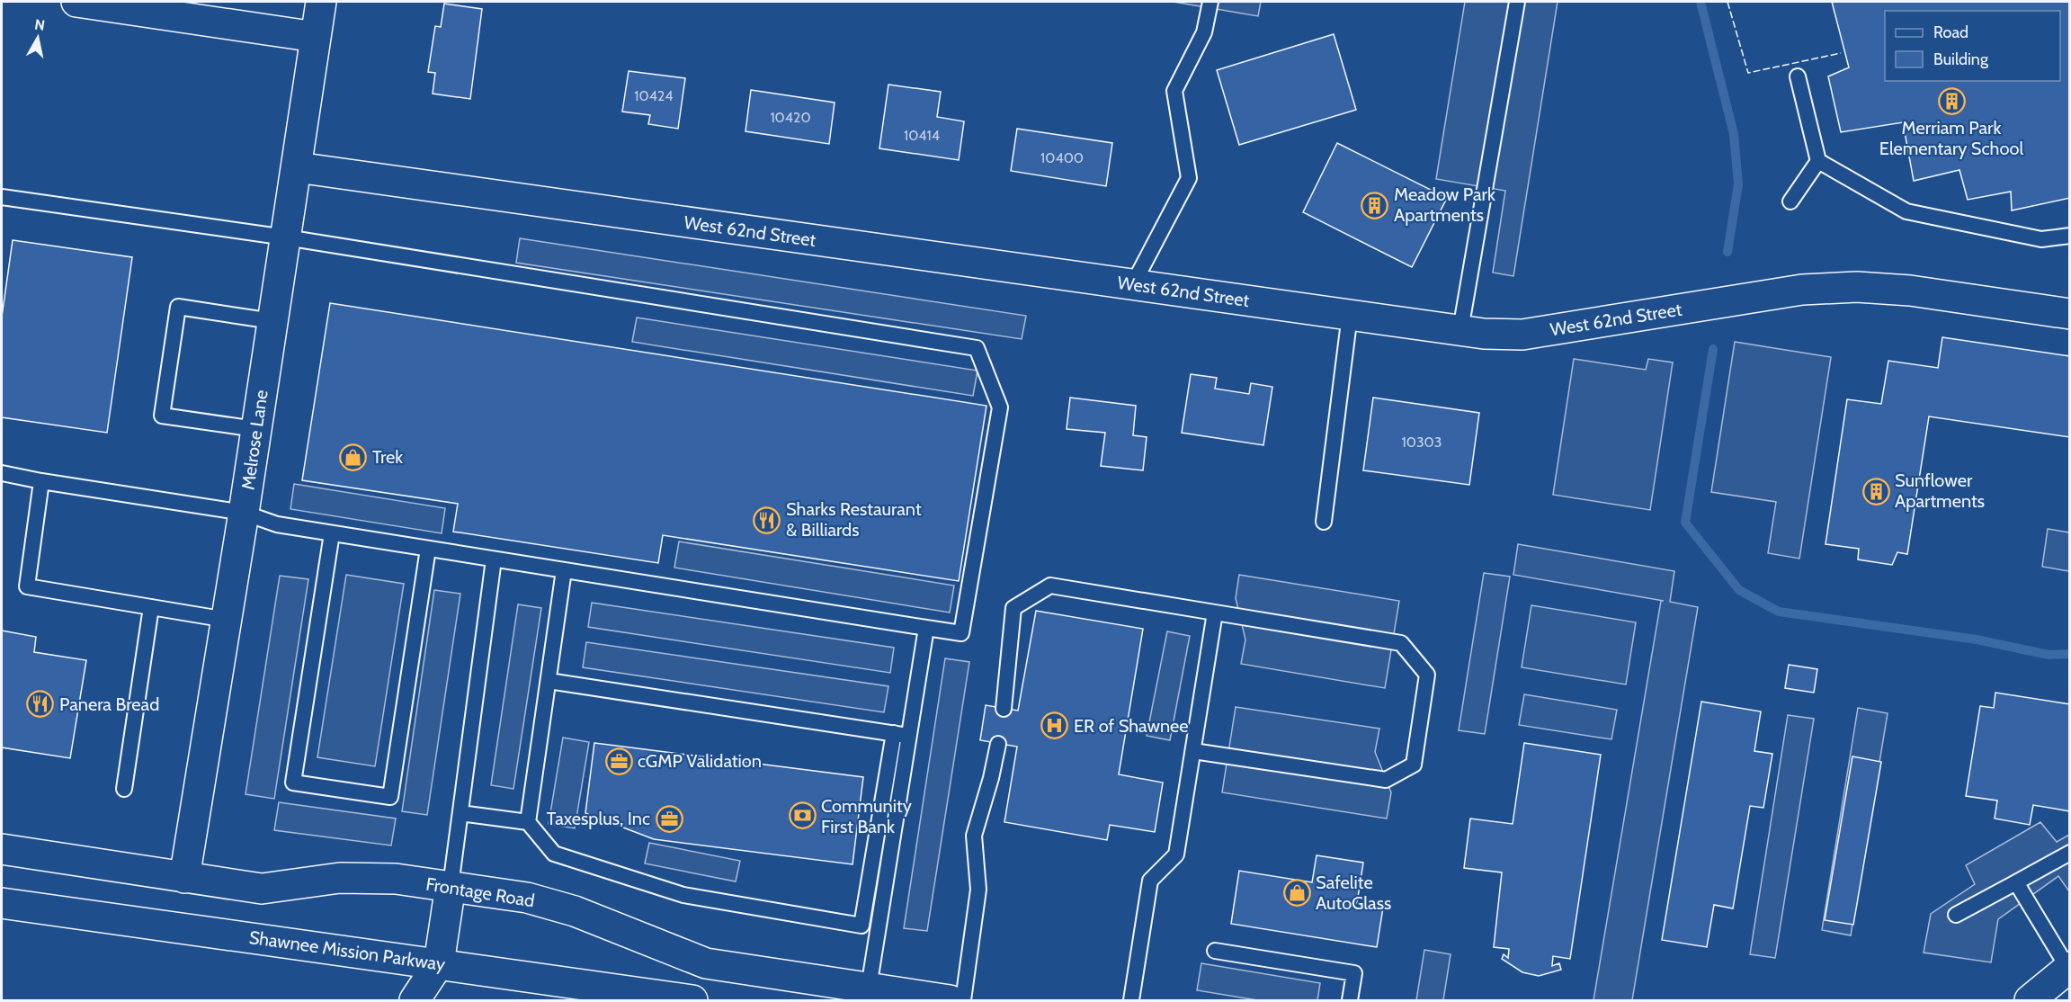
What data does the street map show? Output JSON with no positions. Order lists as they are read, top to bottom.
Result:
{
  "streets": {
    "main road": [
      "West 62nd Street",
      "Melrose Lane",
      "Frontage Road",
      "Shawnee Mission Parkway"
    ]
  },
  "crossings": [
    ["West 62nd Street", "Melrose Lane"],
    ["Melrose Lane", "Frontage Road"]
  ],
  "places": {
    "building": ["Merriam Park Elementary School", "Meadow Park Apartments", "Sunflower Apartments"],
    "shop": ["Trek", "Safelite AutoGlass"],
    "restaurant": ["Sharks Restaurant & Billiards", "Panera Bread"],
    "hospital": ["ER of Shawnee"],
    "office": ["cGMP Validation", "Taxesplus, Inc"],
    "bank": ["Community First Bank"]
  },
  "house_numbers": [
    "10424",
    "10420",
    "10414",
    "10400",
    "10303"
  ],
  "legend": ["Road", "Building"],
  "north": "top"
}
